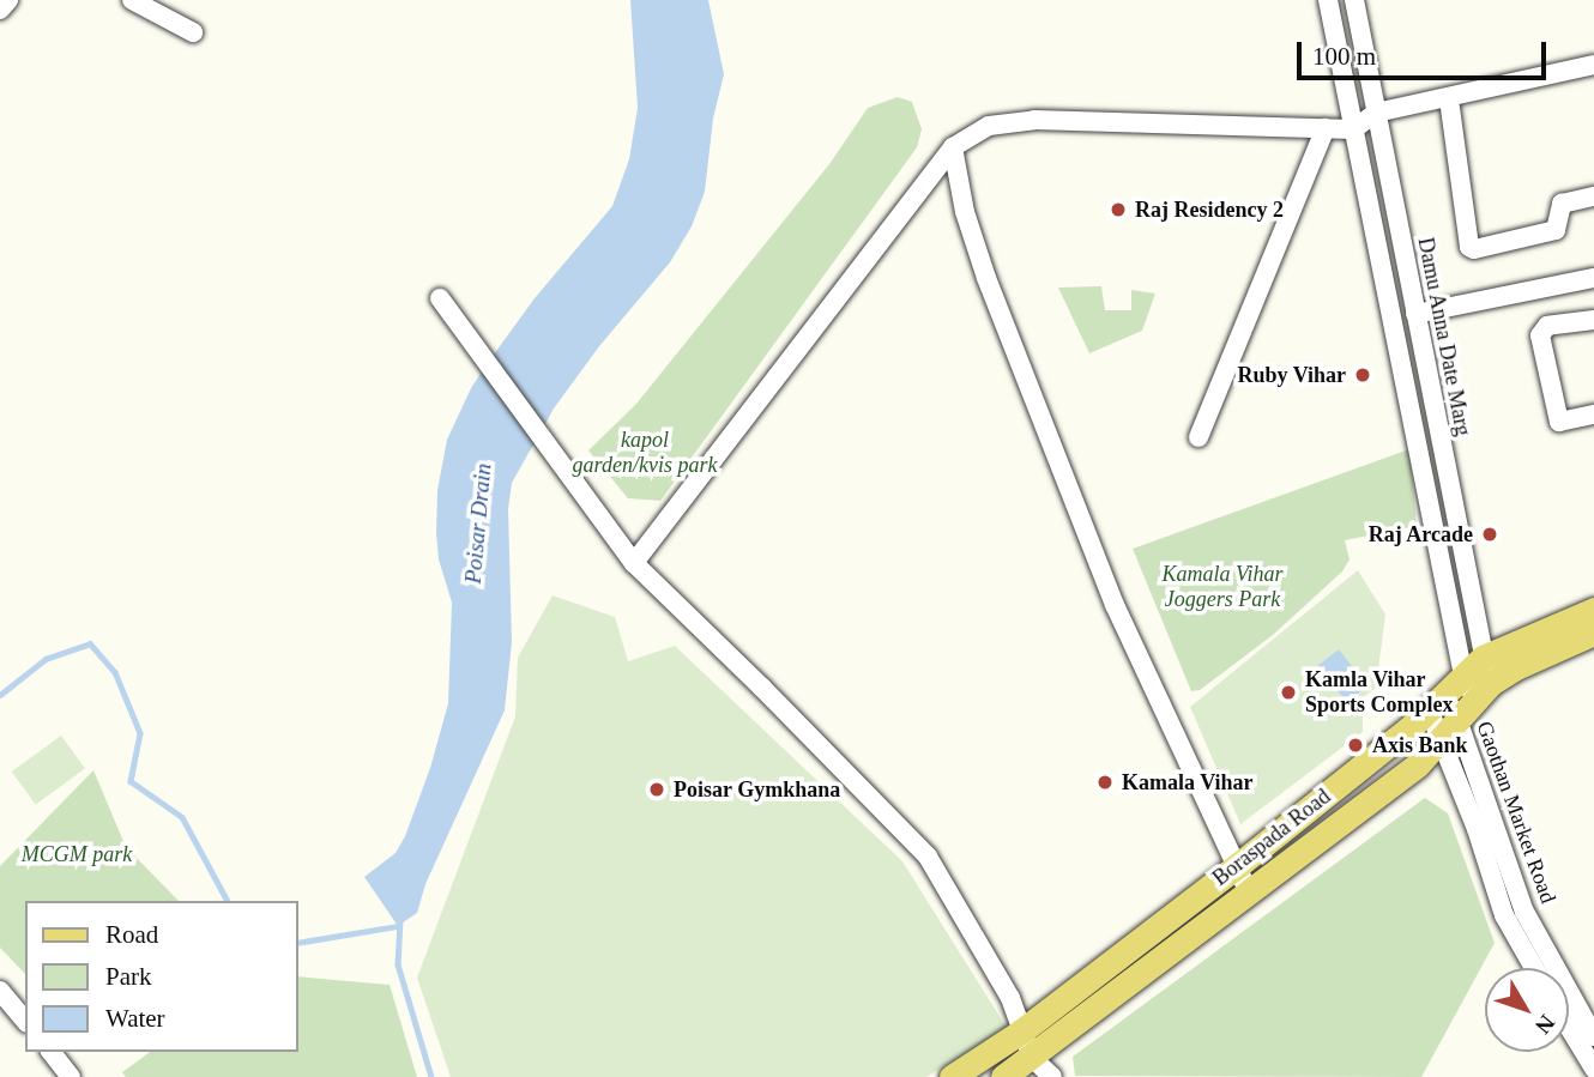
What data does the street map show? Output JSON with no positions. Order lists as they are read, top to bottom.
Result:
{
  "streets": {
    "main road": ["Boraspada Road"],
    "street": ["Damu Anna Date Marg", "Gaothan Market Road"]
  },
  "crossings": [
    ["Damu Anna Date Marg", "Boraspada Road"],
    ["Gaothan Market Road", "Boraspada Road"]
  ],
  "water": ["Poisar Drain"],
  "parks": ["kapol garden/kvis park", "Kamala Vihar Joggers Park", "MCGM park"],
  "places": [
    "Raj Residency 2",
    "Ruby Vihar",
    "Raj Arcade",
    "Kamla Vihar Sports Complex",
    "Axis Bank",
    "Kamala Vihar",
    "Poisar Gymkhana"
  ],
  "legend": ["Road", "Park", "Water"],
  "scale_bar": "100 m",
  "north": "bottom right"
}
